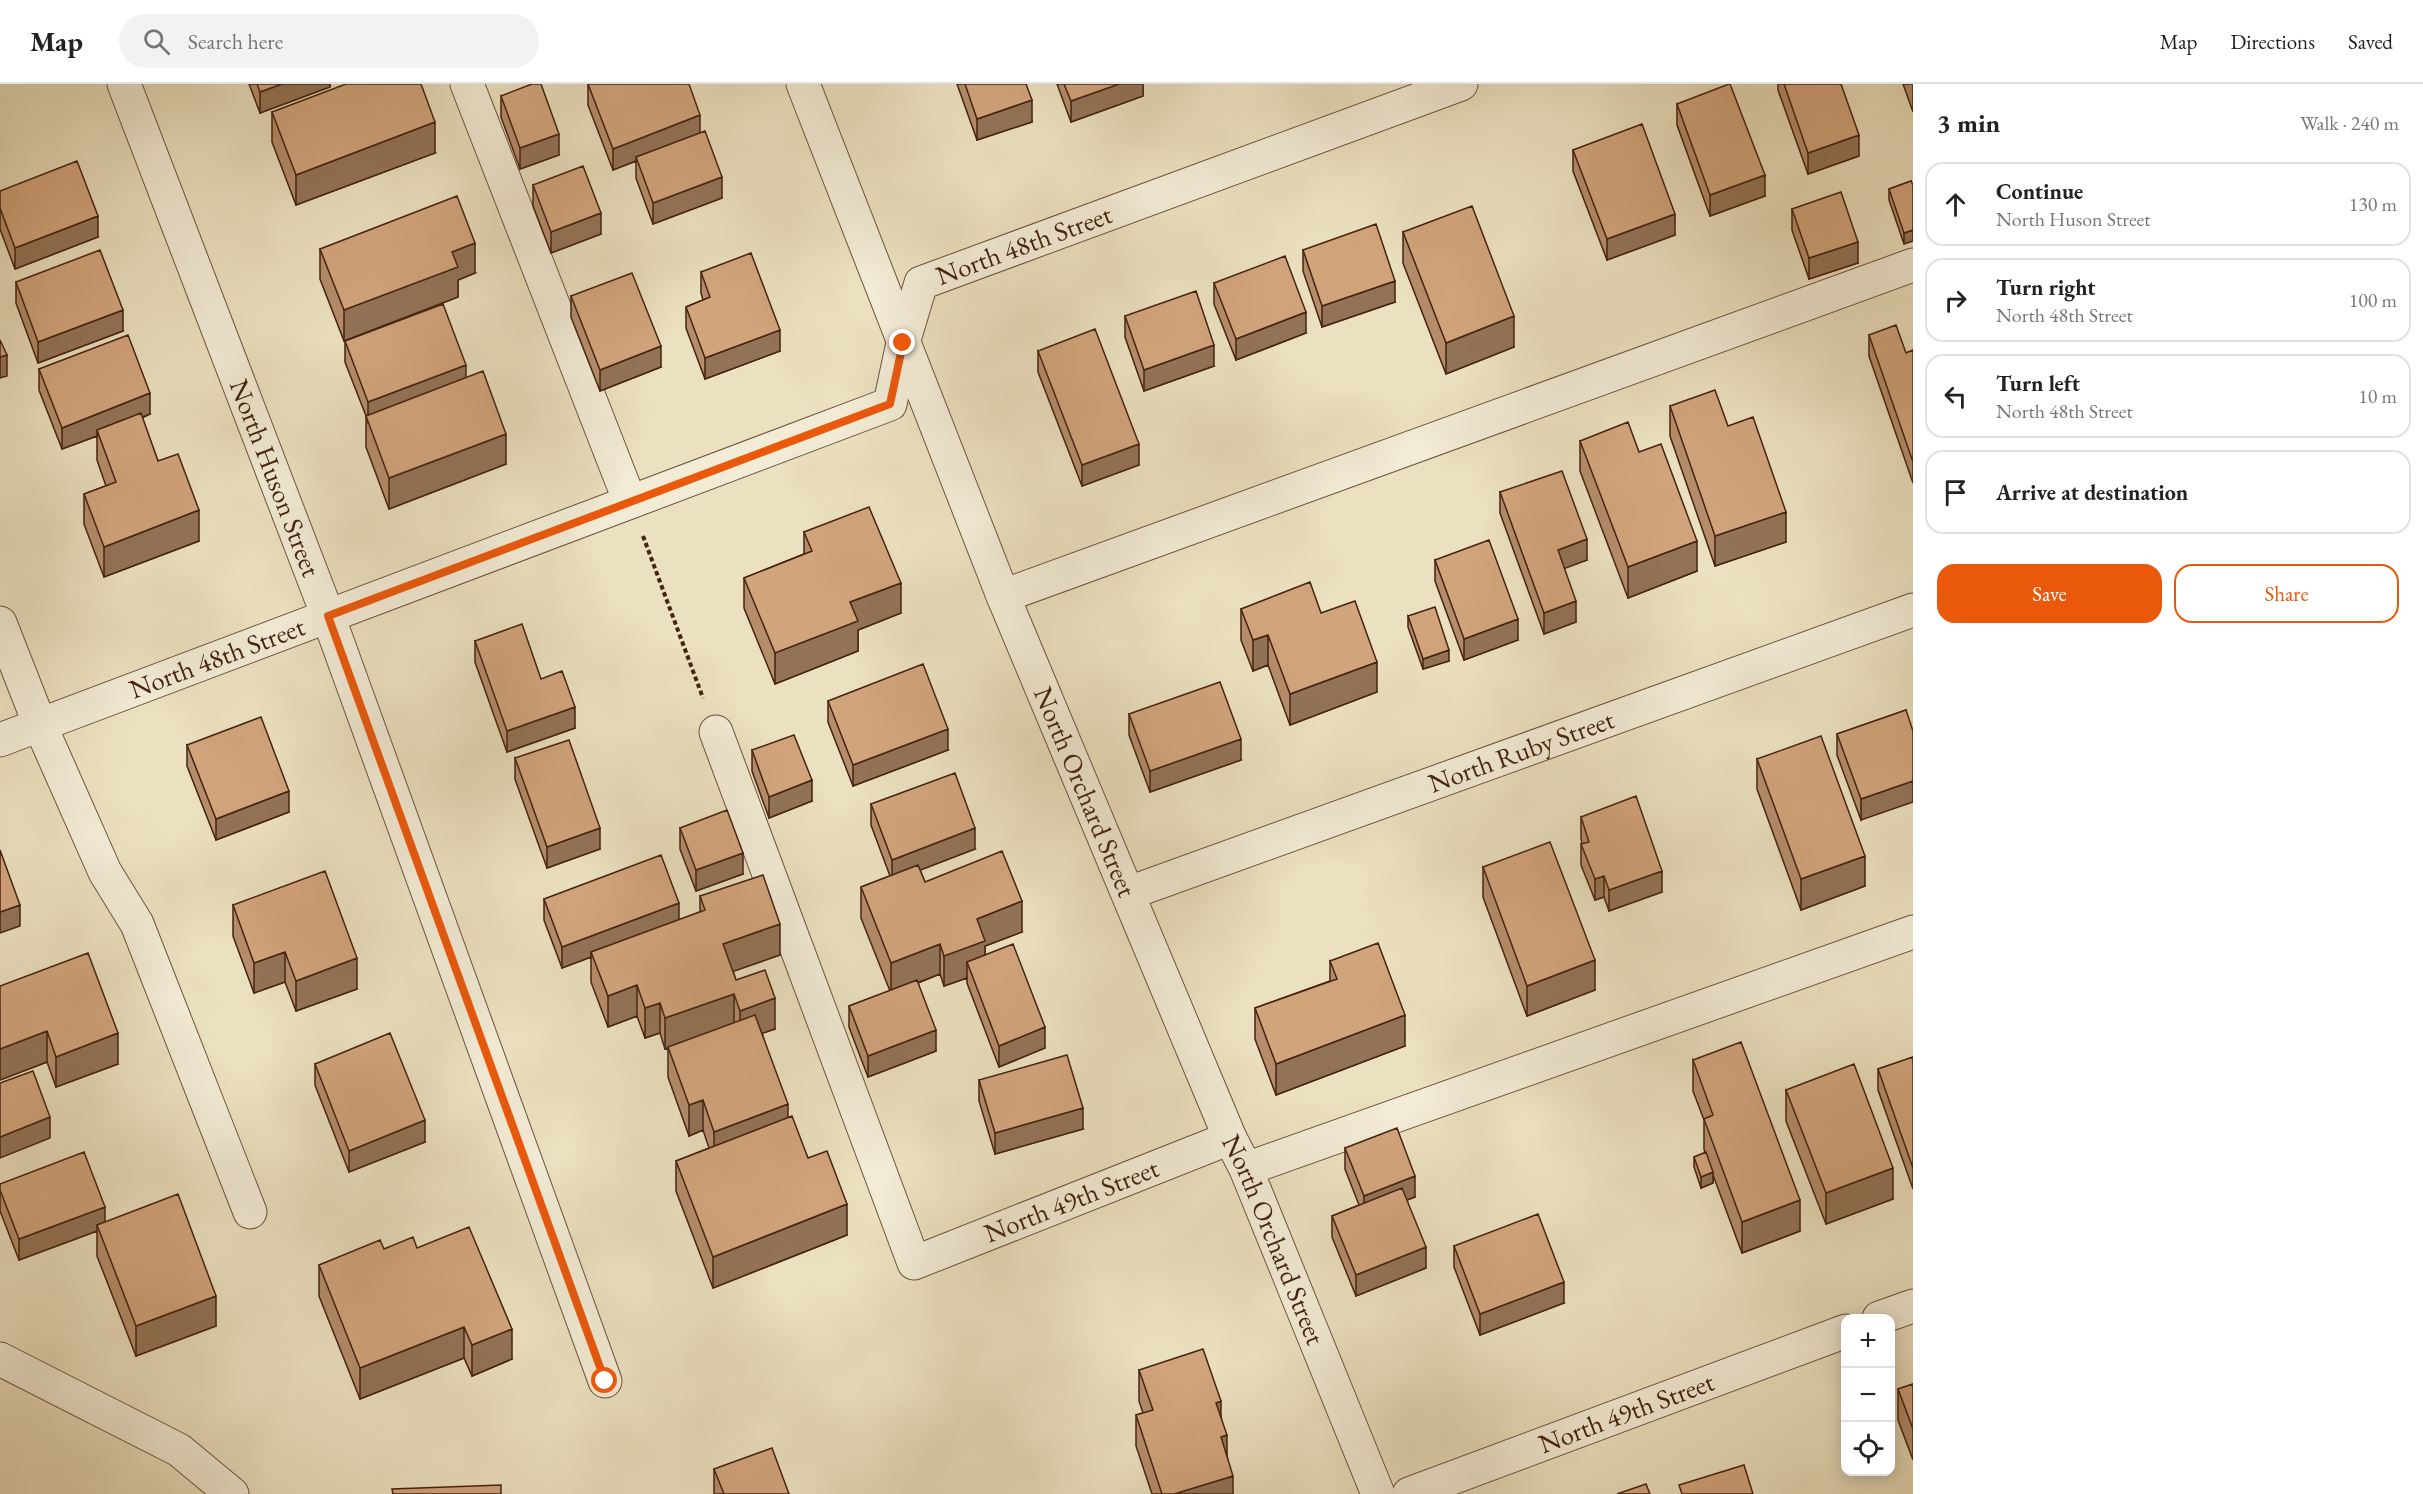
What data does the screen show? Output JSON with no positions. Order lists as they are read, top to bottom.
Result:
{
  "streets": {
    "street": [
      "North 48th Street",
      "North Huson Street",
      "North Ruby Street",
      "North Orchard Street",
      "North 49th Street"
    ]
  },
  "crossings": [
    ["North 48th Street", "North Huson Street"],
    ["North 48th Street", "North Orchard Street"],
    ["North Ruby Street", "North Orchard Street"],
    ["North Orchard Street", "North 49th Street"]
  ],
  "page": {
    "header": "Map",
    "search": "Search here",
    "nav": ["Map", "Directions", "Saved"],
    "heading": ["3 min", "Walk · 240 m"],
    "list": [
      ["Continue", "North Huson Street", "130 m"],
      ["Turn right", "North 48th Street", "100 m"],
      ["Turn left", "North 48th Street", "10 m"],
      "Arrive at destination"
    ],
    "buttons": ["Save", "Share"],
    "map_buttons": ["+", "−"]
  }
}
